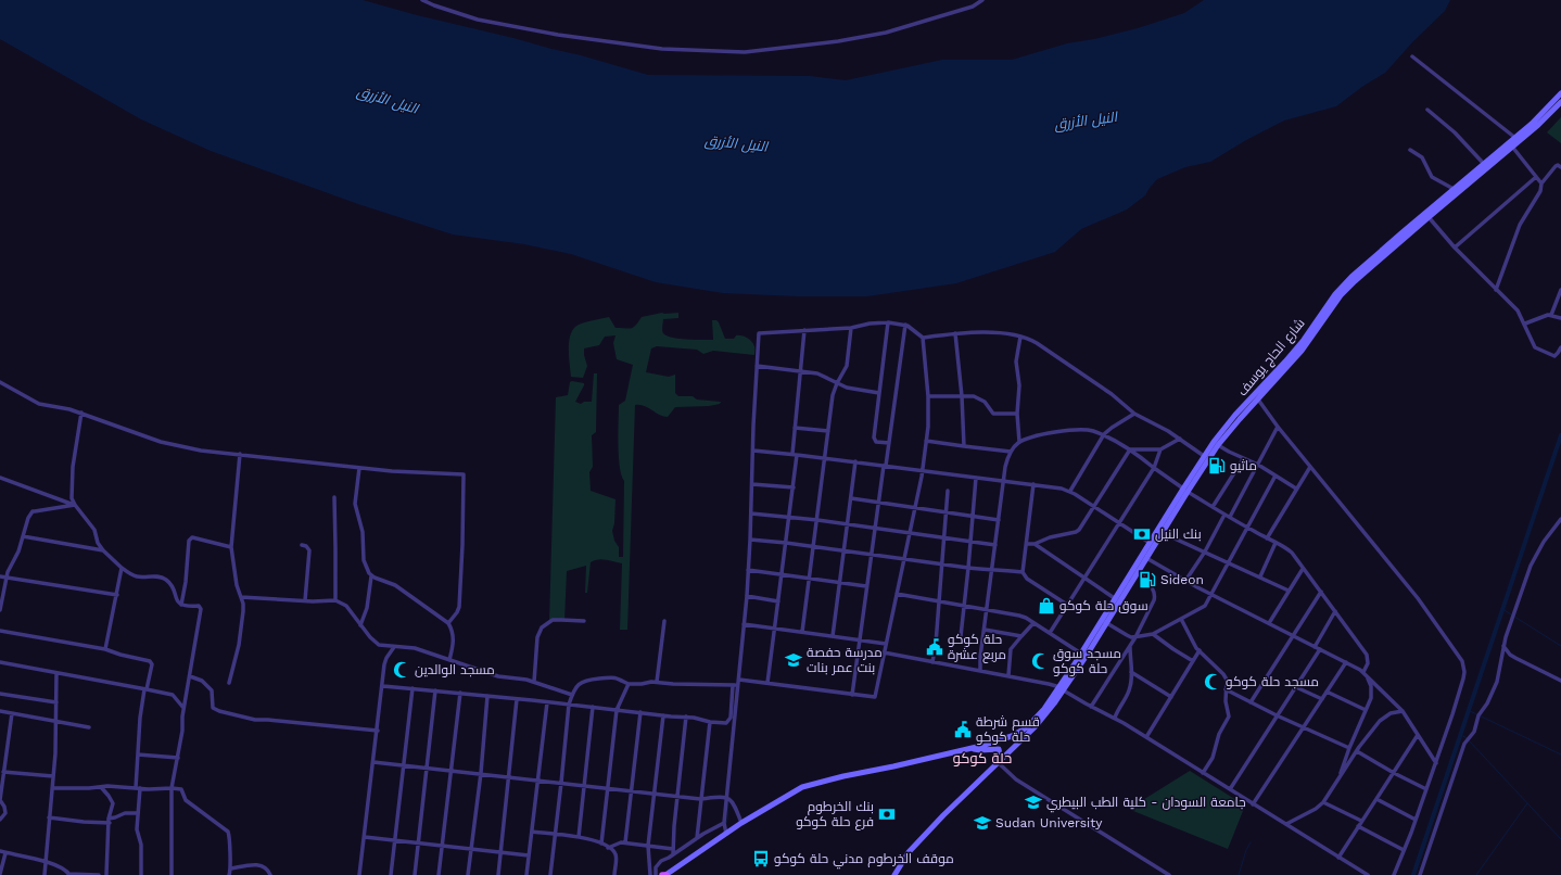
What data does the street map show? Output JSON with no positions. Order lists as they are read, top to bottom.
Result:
{
  "streets": {
    "main road": ["شارع الحاج يوسف"]
  },
  "districts": ["حلة كوكو"],
  "water": ["النيل الأزرق"],
  "places": {
    "fuel station": ["ماثيو", "Sideon"],
    "bank": ["بنك النيل", "بنك الخرطوم فرع حلة كوكو"],
    "shop": ["سوق حلة كوكو"],
    "public building": ["حلة كوكو مربع عشرة", "قسم شرطة حلة كوكو"],
    "school or university": ["مدرسة حفصة بنت عمر بنات", "جامعة السودان - كلية الطب البيطري", "Sudan University"],
    "mosque": ["مسجد سوق حلة كوكو", "مسجد الوالدين", "مسجد حلة كوكو"],
    "bus stop": ["موقف الخرطوم مدني حلة كوكو"]
  }
}
